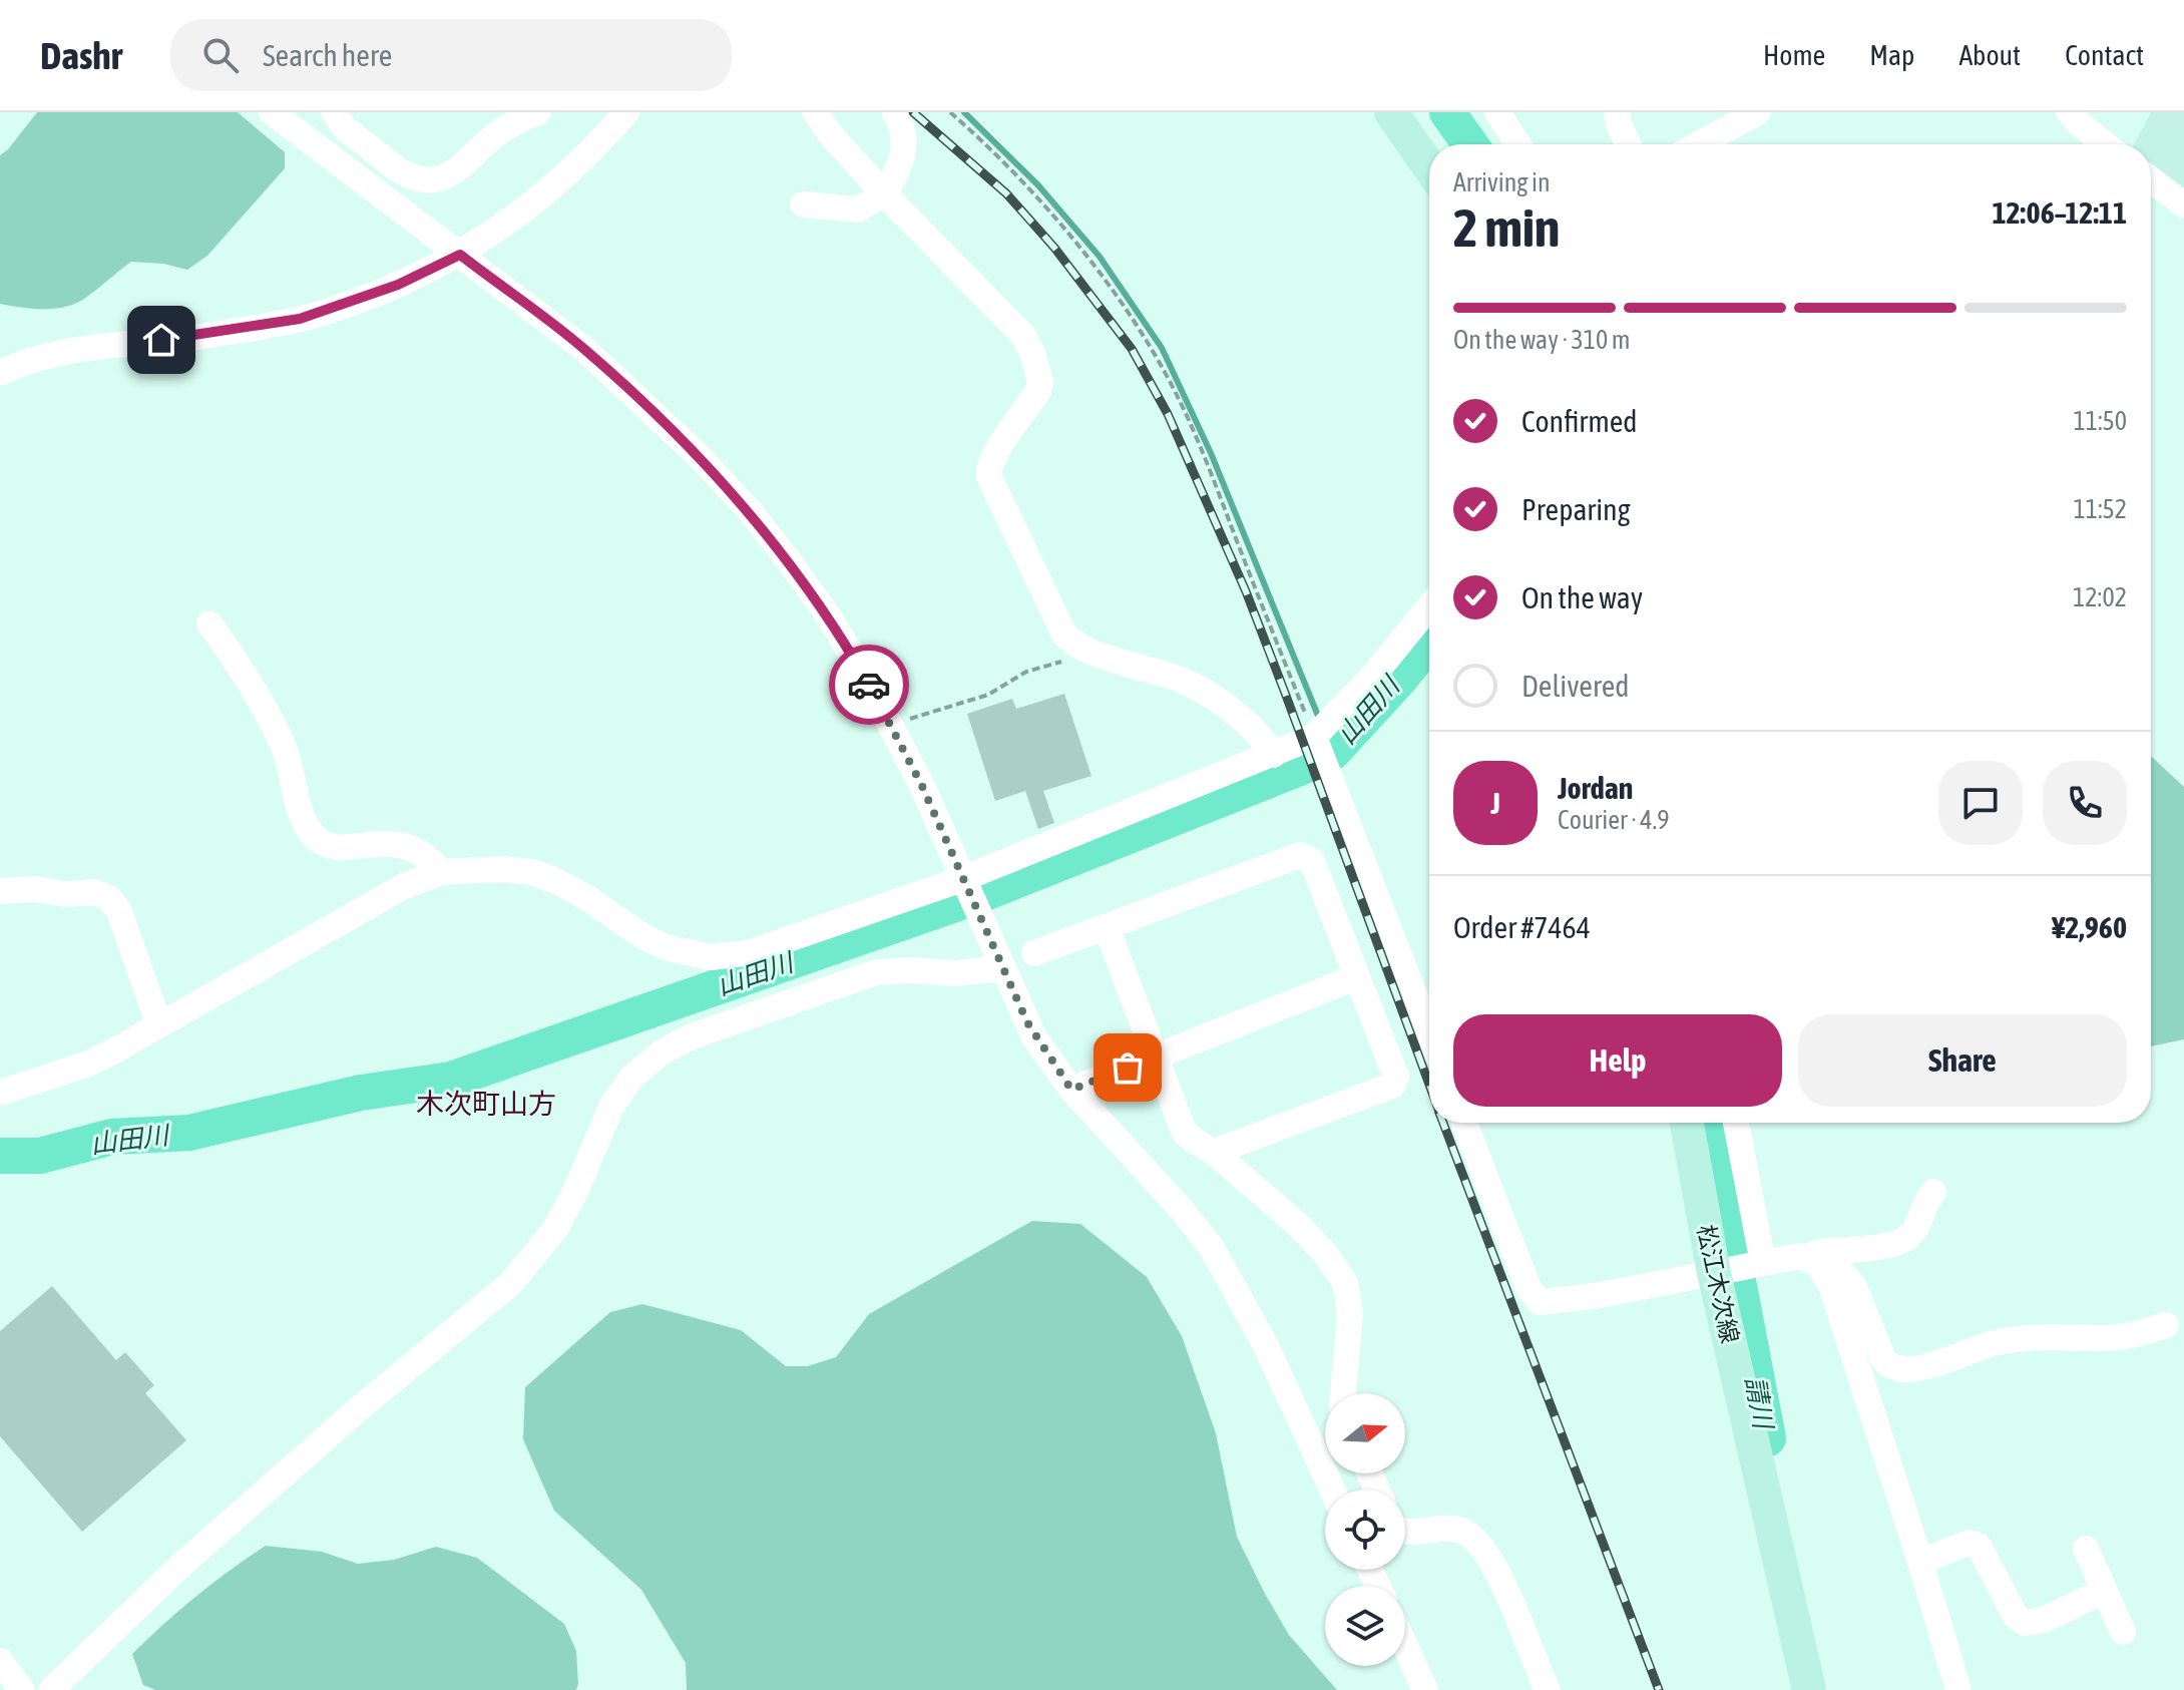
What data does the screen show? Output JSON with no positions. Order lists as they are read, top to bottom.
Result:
{
  "streets": {
    "main road": ["松江木次線"]
  },
  "districts": ["木次町山方"],
  "water": ["山田川", "請川"],
  "north": "right",
  "page": {
    "header": "Dashr",
    "search": "Search here",
    "nav": [
      "Home",
      "Map",
      "About",
      "Contact"
    ],
    "heading": ["2 min", "Arriving in", "12:06–12:11"],
    "panel": [
      "Jordan",
      "Courier · 4.9",
      "Order #7464",
      "¥2,960"
    ],
    "bar": "On the way · 310 m",
    "list": [
      ["Confirmed", "11:50"],
      ["Preparing", "11:52"],
      ["On the way", "12:02"],
      "Delivered"
    ],
    "round": "J",
    "buttons": ["Help", "Share"]
  }
}
